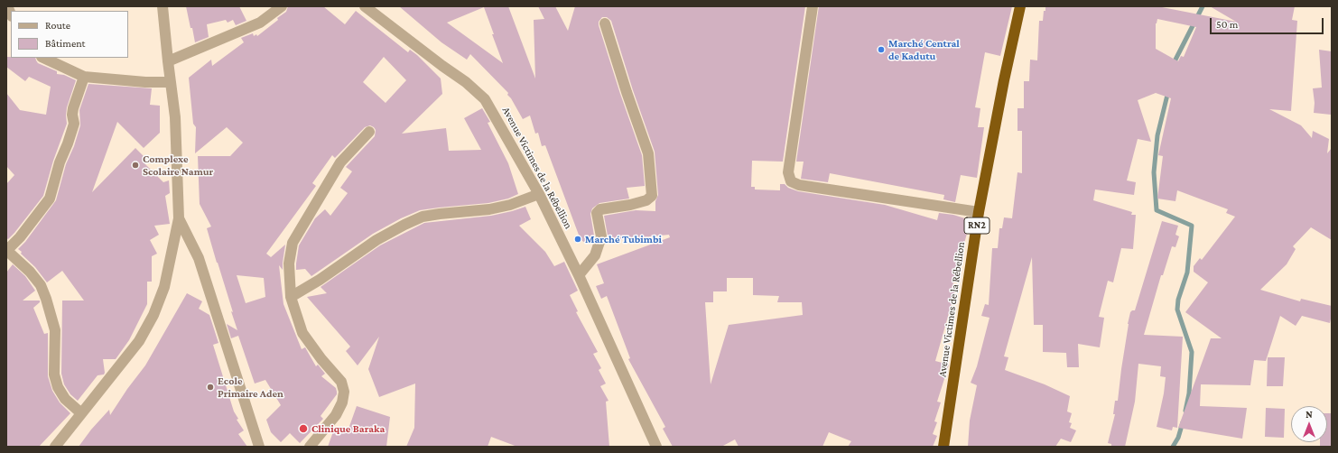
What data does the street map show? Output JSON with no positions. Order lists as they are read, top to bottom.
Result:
{
  "streets": {
    "highway": ["Avenue Victimes de la Rébellion", "RN2"]
  },
  "places": [
    "Marché Central de Kadutu",
    "Complexe Scolaire Namur",
    "Marché Tubimbi",
    "Ecole Primaire Aden",
    "Clinique Baraka"
  ],
  "legend": ["Route", "Bâtiment"],
  "scale_bar": "50 m",
  "north": "top"
}
